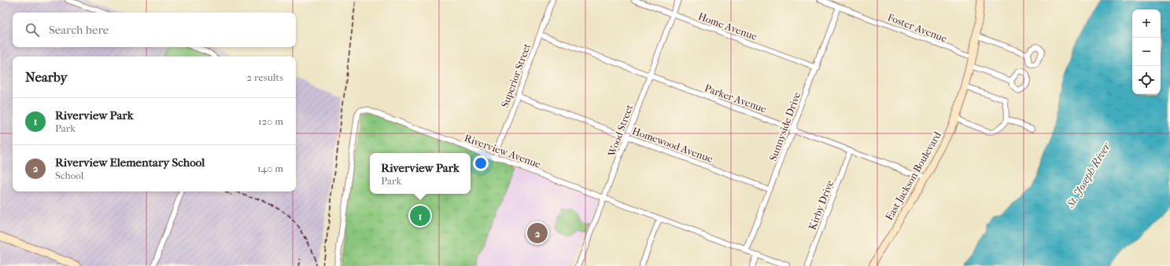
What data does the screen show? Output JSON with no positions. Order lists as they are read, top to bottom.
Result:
{
  "streets": {
    "main road": ["East Jackson Boulevard"],
    "street": [
      "Home Avenue",
      "Foster Avenue",
      "Superior Street",
      "Parker Avenue",
      "Sunnyside Drive",
      "Wood Street",
      "Homewood Avenue",
      "Riverview Avenue",
      "Kirby Drive"
    ]
  },
  "crossings": [
    ["Home Avenue", "Sunnyside Drive"],
    ["Home Avenue", "Wood Street"],
    ["Foster Avenue", "Sunnyside Drive"],
    ["Foster Avenue", "East Jackson Boulevard"],
    ["Superior Street", "Parker Avenue"],
    ["Superior Street", "Homewood Avenue"],
    ["Superior Street", "Riverview Avenue"],
    ["Parker Avenue", "Sunnyside Drive"],
    ["Parker Avenue", "Wood Street"],
    ["Parker Avenue", "East Jackson Boulevard"],
    ["Parker Avenue", "Kirby Drive"],
    ["Sunnyside Drive", "Homewood Avenue"],
    ["Sunnyside Drive", "Riverview Avenue"],
    ["Wood Street", "Homewood Avenue"],
    ["Wood Street", "Riverview Avenue"]
  ],
  "water": ["St. Joseph River"],
  "page": {
    "map_buttons": ["+", "−"],
    "search": "Search here",
    "heading": ["Nearby", "2 results"],
    "list": [
      {
        "mark": "1",
        "name": "Riverview Park",
        "note": "Park",
        "value": "120 m"
      },
      {
        "mark": "2",
        "name": "Riverview Elementary School",
        "note": "School",
        "value": "140 m"
      }
    ],
    "popup": ["Riverview Park", "Park"],
    "pins": ["1", "2"]
  }
}
